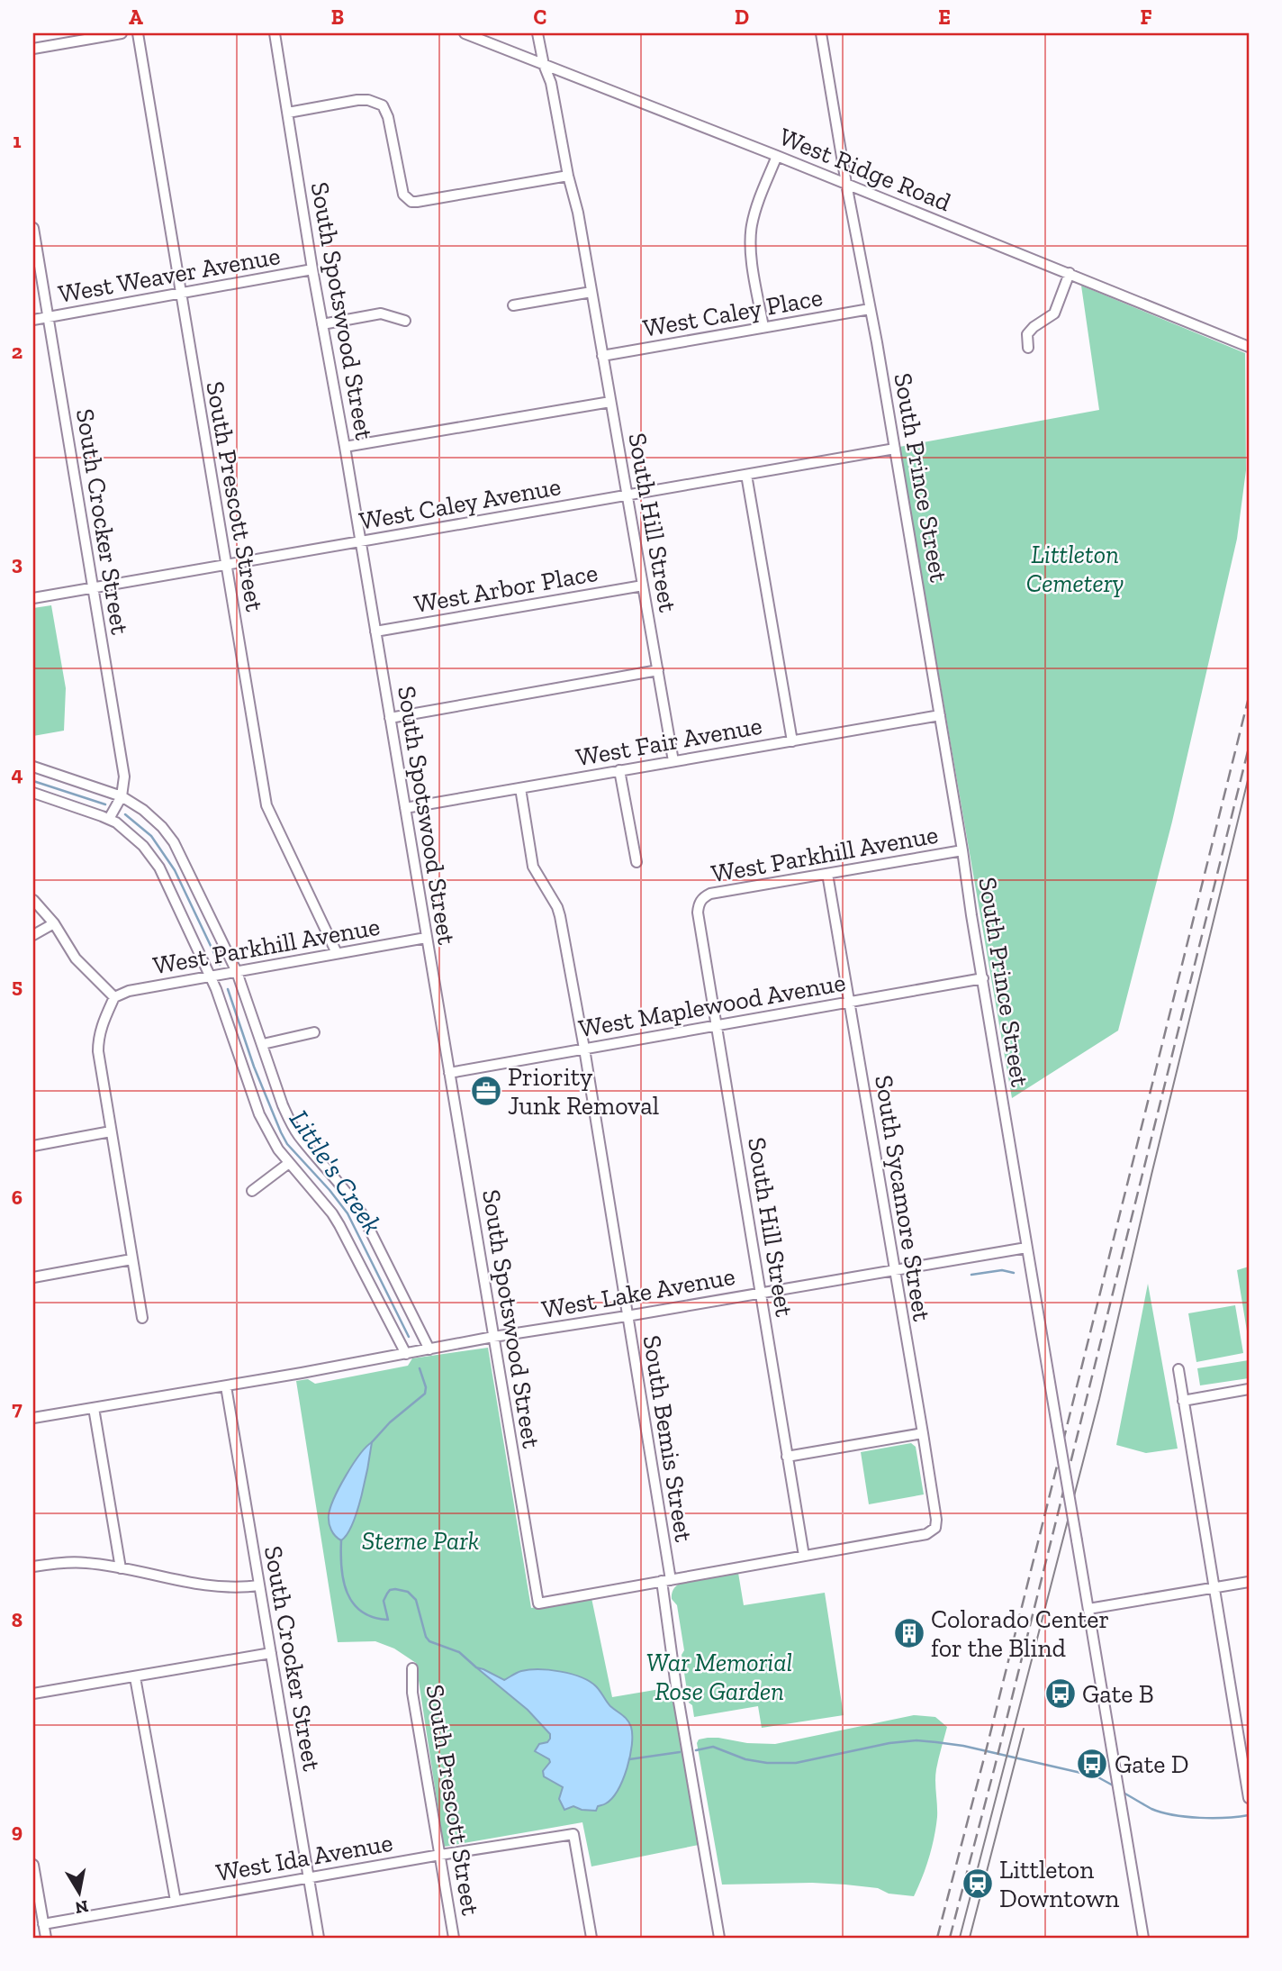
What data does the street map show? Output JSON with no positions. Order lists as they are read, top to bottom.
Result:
{
  "streets": {
    "street": [
      "West Ridge Road",
      "West Weaver Avenue",
      "South Spotswood Street",
      "West Caley Place",
      "South Prince Street",
      "South Prescott Street",
      "West Caley Avenue",
      "South Crocker Street",
      "South Hill Street",
      "West Arbor Place",
      "West Fair Avenue",
      "West Parkhill Avenue",
      "West Maplewood Avenue",
      "South Sycamore Street",
      "West Lake Avenue",
      "South Bemis Street",
      "West Ida Avenue"
    ]
  },
  "crossings": [
    ["West Ridge Road", "South Prince Street"],
    ["West Ridge Road", "South Hill Street"],
    ["West Weaver Avenue", "South Spotswood Street"],
    ["West Weaver Avenue", "South Prescott Street"],
    ["West Weaver Avenue", "South Crocker Street"],
    ["South Spotswood Street", "West Caley Avenue"],
    ["South Spotswood Street", "West Arbor Place"],
    ["South Spotswood Street", "West Fair Avenue"],
    ["South Spotswood Street", "West Parkhill Avenue"],
    ["South Spotswood Street", "West Maplewood Avenue"],
    ["South Spotswood Street", "West Lake Avenue"],
    ["South Spotswood Street", "South Bemis Street"],
    ["West Caley Place", "South Prince Street"],
    ["West Caley Place", "South Hill Street"],
    ["South Prince Street", "West Caley Avenue"],
    ["South Prince Street", "West Fair Avenue"],
    ["South Prince Street", "West Parkhill Avenue"],
    ["South Prince Street", "West Maplewood Avenue"],
    ["South Prince Street", "West Lake Avenue"],
    ["South Prescott Street", "West Caley Avenue"],
    ["South Prescott Street", "West Parkhill Avenue"],
    ["South Prescott Street", "West Ida Avenue"],
    ["West Caley Avenue", "South Crocker Street"],
    ["West Caley Avenue", "South Hill Street"],
    ["South Crocker Street", "West Lake Avenue"],
    ["South Crocker Street", "West Ida Avenue"],
    ["South Hill Street", "West Arbor Place"],
    ["South Hill Street", "West Fair Avenue"],
    ["South Hill Street", "West Parkhill Avenue"],
    ["South Hill Street", "West Maplewood Avenue"],
    ["South Hill Street", "South Sycamore Street"],
    ["South Hill Street", "West Lake Avenue"],
    ["West Fair Avenue", "South Bemis Street"],
    ["West Parkhill Avenue", "South Sycamore Street"],
    ["West Maplewood Avenue", "South Sycamore Street"],
    ["West Maplewood Avenue", "South Bemis Street"],
    ["South Sycamore Street", "West Lake Avenue"],
    ["West Lake Avenue", "South Bemis Street"]
  ],
  "water": ["Little's Creek"],
  "parks": ["Littleton Cemetery", "Sterne Park", "War Memorial Rose Garden"],
  "places": {
    "office": ["Priority Junk Removal"],
    "building": ["Colorado Center for the Blind"],
    "bus stop": ["Gate B", "Gate D"],
    "station": ["Littleton Downtown"]
  },
  "north": "bottom",
  "grid": {
    "columns": [
      "A",
      "B",
      "C",
      "D",
      "E",
      "F"
    ],
    "rows": [
      "1",
      "2",
      "3",
      "4",
      "5",
      "6",
      "7",
      "8",
      "9"
    ]
  }
}
